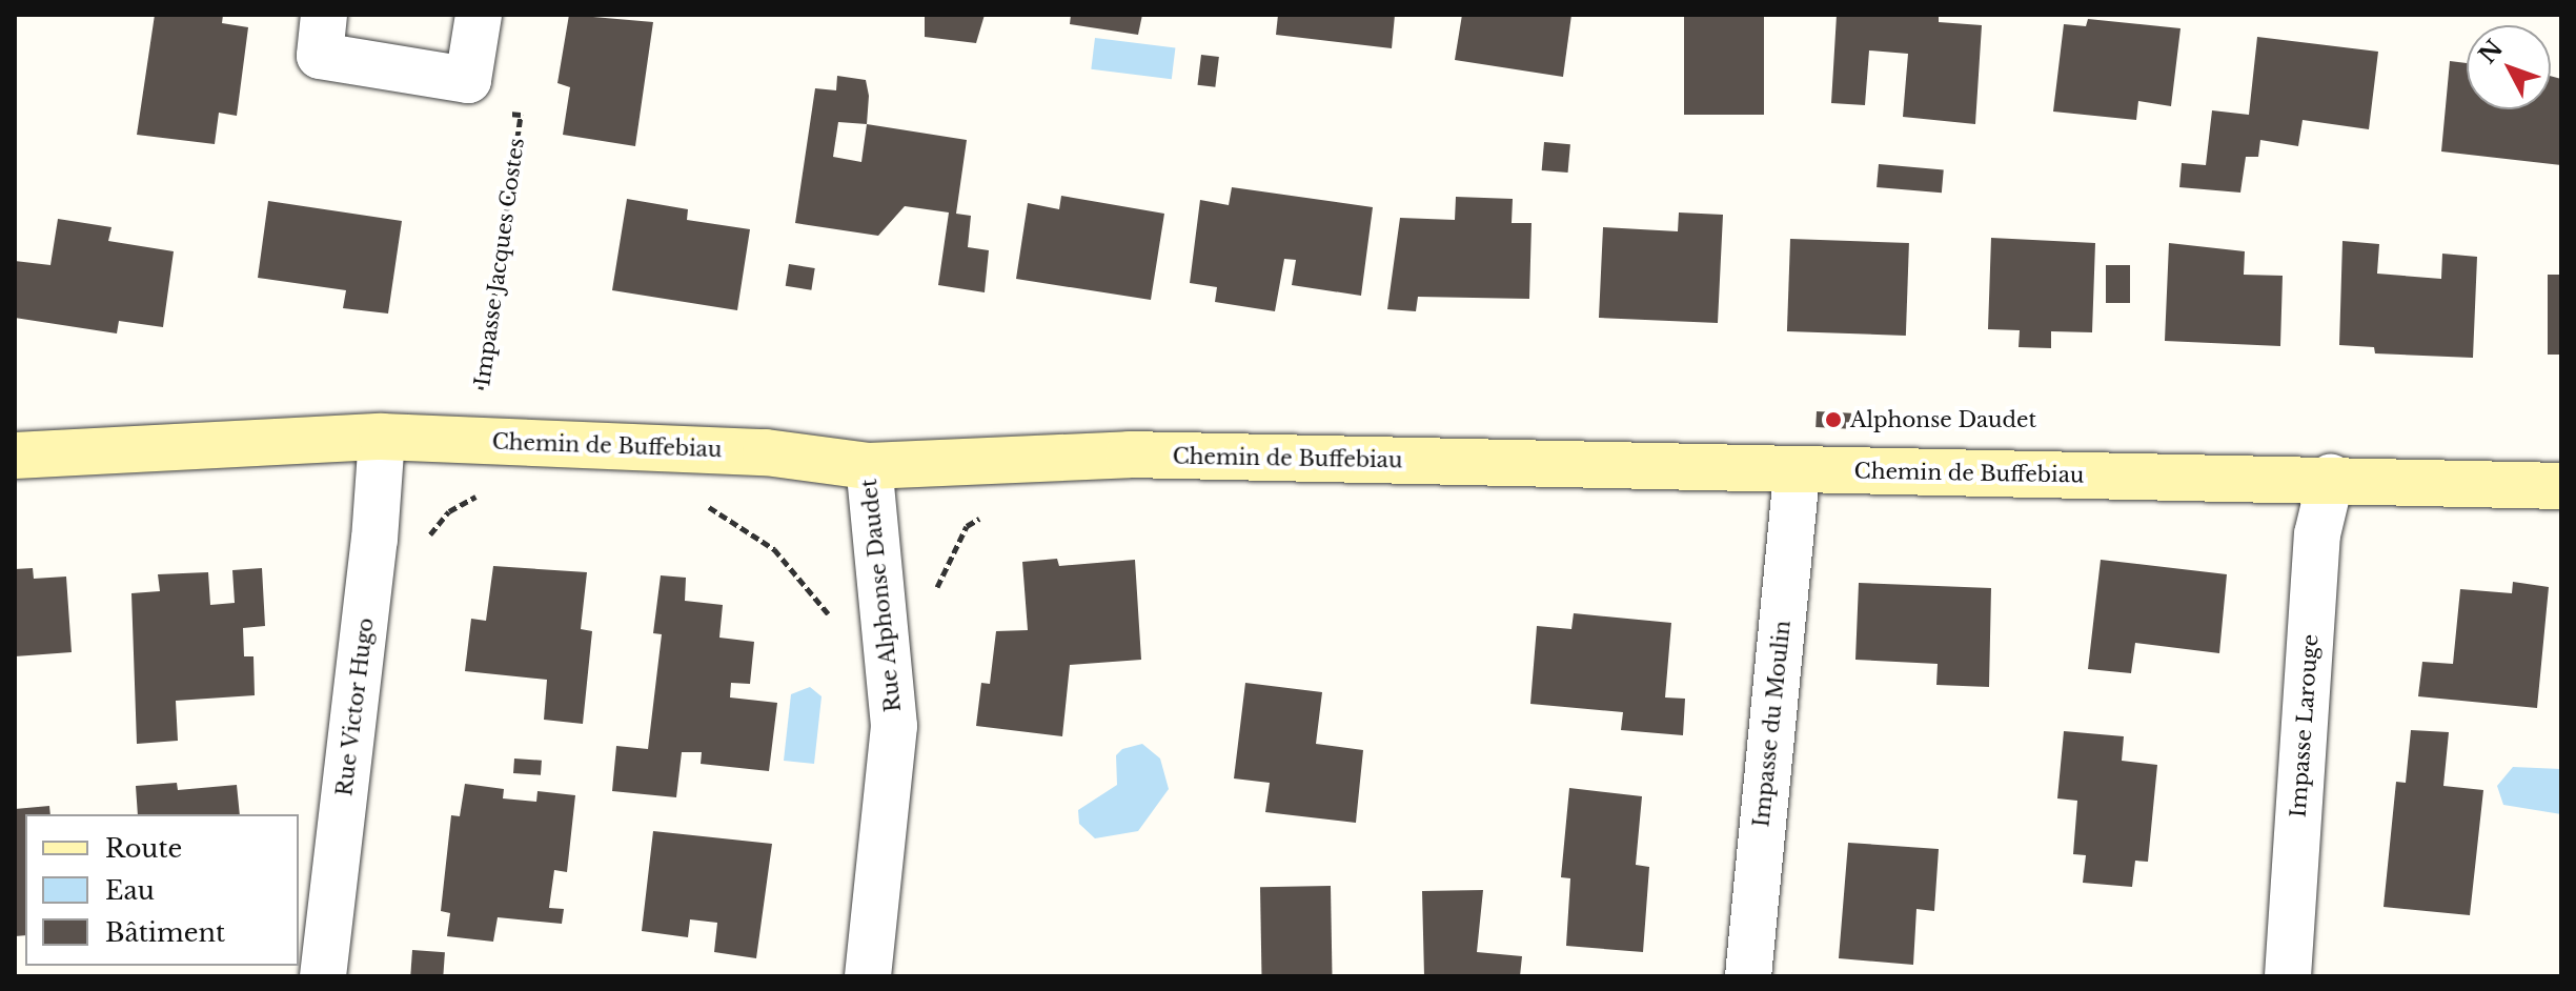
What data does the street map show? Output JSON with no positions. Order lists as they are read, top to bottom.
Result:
{
  "streets": {
    "street": [
      "Chemin de Buffebiau",
      "Rue Alphonse Daudet",
      "Rue Victor Hugo",
      "Impasse du Moulin",
      "Impasse Larouge"
    ],
    "path": ["Impasse Jacques Costes"]
  },
  "crossings": [
    ["Impasse Jacques Costes", "Chemin de Buffebiau"],
    ["Chemin de Buffebiau", "Rue Alphonse Daudet"],
    ["Chemin de Buffebiau", "Rue Victor Hugo"],
    ["Chemin de Buffebiau", "Impasse du Moulin"],
    ["Chemin de Buffebiau", "Impasse Larouge"]
  ],
  "places": ["Alphonse Daudet"],
  "legend": ["Route", "Eau", "Bâtiment"],
  "north": "top left"
}
